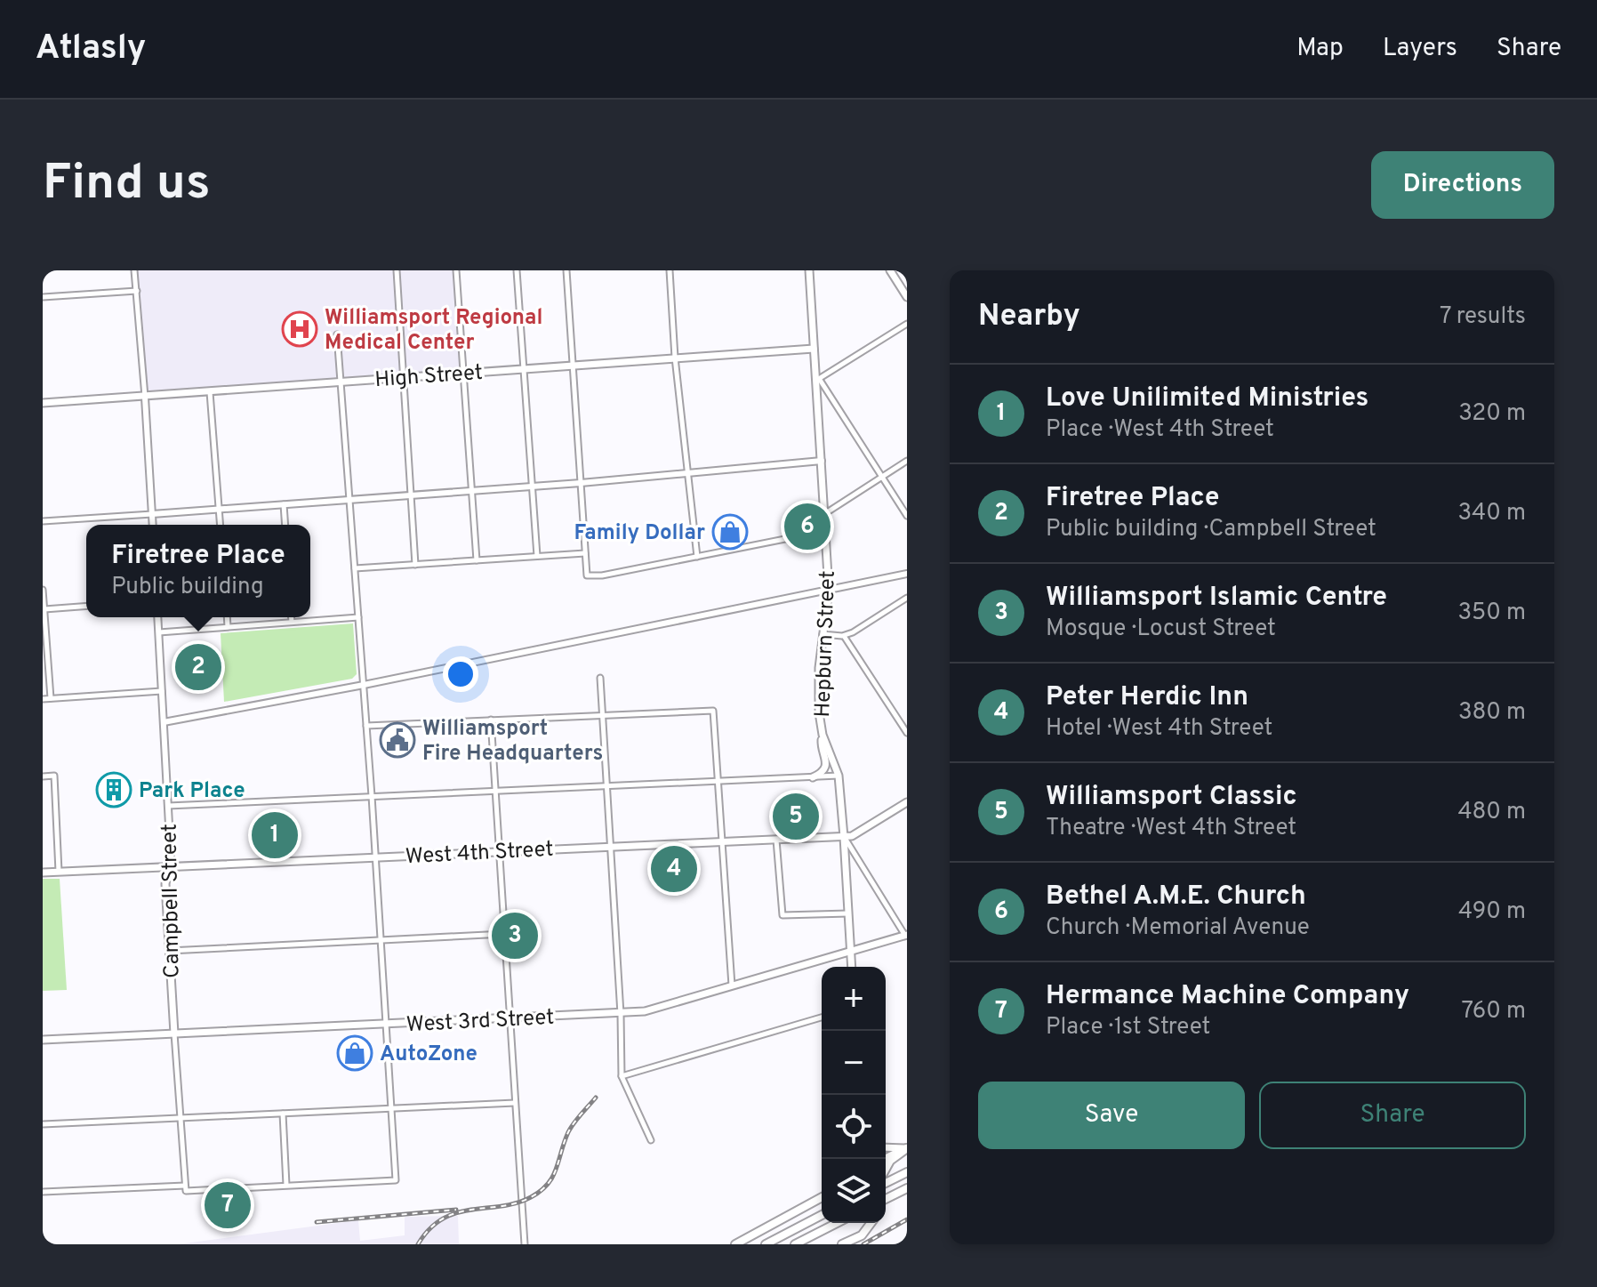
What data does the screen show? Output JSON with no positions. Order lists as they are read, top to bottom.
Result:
{
  "streets": {
    "main road": [
      "High Street",
      "Hepburn Street",
      "West 4th Street",
      "Campbell Street",
      "West 3rd Street"
    ]
  },
  "crossings": [
    ["High Street", "Hepburn Street"],
    ["Hepburn Street", "West 4th Street"],
    ["Hepburn Street", "West 3rd Street"],
    ["West 4th Street", "Campbell Street"],
    ["Campbell Street", "West 3rd Street"]
  ],
  "places": {
    "hospital": ["Williamsport Regional Medical Center"],
    "shop": ["Family Dollar", "AutoZone"],
    "public building": ["Williamsport Fire Headquarters"],
    "building": ["Park Place"]
  },
  "page": {
    "header": "Atlasly",
    "nav": ["Map", "Layers", "Share"],
    "buttons": [
      "Directions",
      ["Save", "Share"]
    ],
    "title": "Find us",
    "heading": ["Nearby", "7 results"],
    "list": [
      {
        "mark": "1",
        "name": "Love Unilimited Ministries",
        "note": "Place · West 4th Street",
        "value": "320 m"
      },
      {
        "mark": "2",
        "name": "Firetree Place",
        "note": "Public building · Campbell Street",
        "value": "340 m"
      },
      {
        "mark": "3",
        "name": "Williamsport Islamic Centre",
        "note": "Mosque · Locust Street",
        "value": "350 m"
      },
      {
        "mark": "4",
        "name": "Peter Herdic Inn",
        "note": "Hotel · West 4th Street",
        "value": "380 m"
      },
      {
        "mark": "5",
        "name": "Williamsport Classic",
        "note": "Theatre · West 4th Street",
        "value": "480 m"
      },
      {
        "mark": "6",
        "name": "Bethel A.M.E. Church",
        "note": "Church · Memorial Avenue",
        "value": "490 m"
      },
      {
        "mark": "7",
        "name": "Hermance Machine Company",
        "note": "Place · 1st Street",
        "value": "760 m"
      }
    ],
    "pins": [
      "6",
      "2",
      "5",
      "1",
      "4",
      "3",
      "7"
    ],
    "popup": ["Firetree Place", "Public building"],
    "map_buttons": ["+", "−"]
  }
}
